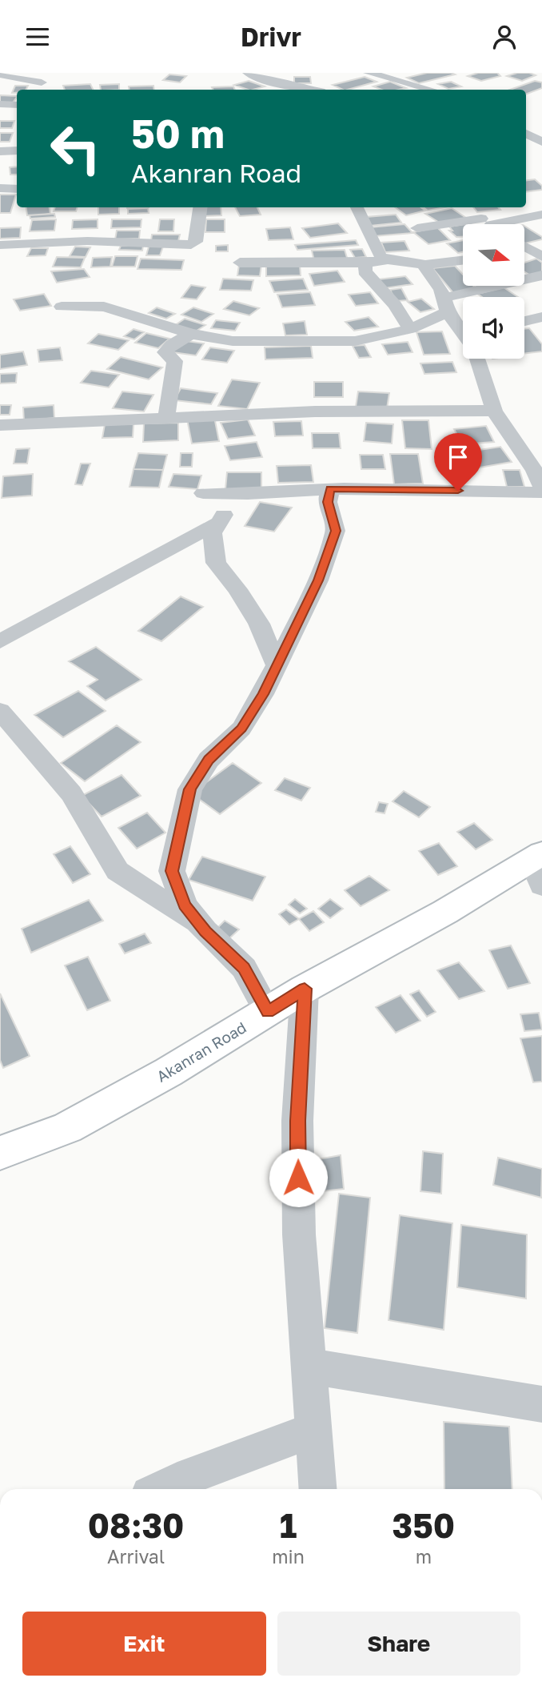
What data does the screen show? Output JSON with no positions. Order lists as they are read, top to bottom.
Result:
{
  "streets": {
    "main road": ["Akanran Road"]
  },
  "north": "right",
  "page": {
    "header": "Drivr",
    "turn": ["50 m", "Akanran Road"],
    "eta": [
      "08:30",
      "Arrival",
      "1",
      "min",
      "350",
      "m"
    ],
    "buttons": ["Exit", "Share"]
  }
}
